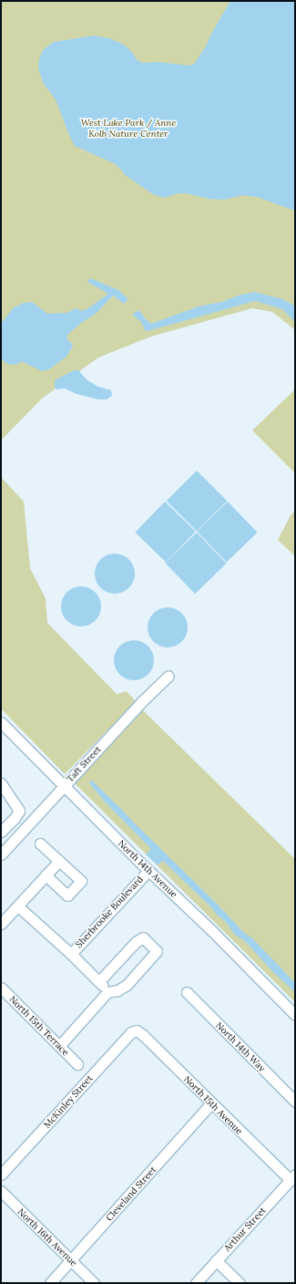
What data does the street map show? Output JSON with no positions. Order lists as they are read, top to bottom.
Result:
{
  "streets": {
    "street": [
      "Taft Street",
      "North 14th Avenue",
      "Sherbrooke Boulevard",
      "North 15th Terrace",
      "North 14th Way",
      "McKinley Street",
      "North 15th Avenue",
      "Cleveland Street",
      "Arthur Street",
      "North 16th Avenue"
    ]
  },
  "crossings": [
    ["Taft Street", "North 14th Avenue"],
    ["North 14th Avenue", "Sherbrooke Boulevard"],
    ["McKinley Street", "North 15th Avenue"],
    ["North 15th Avenue", "Cleveland Street"],
    ["North 15th Avenue", "Arthur Street"],
    ["Cleveland Street", "North 16th Avenue"]
  ],
  "parks": ["West Lake Park / Anne Kolb Nature Center"]
}
